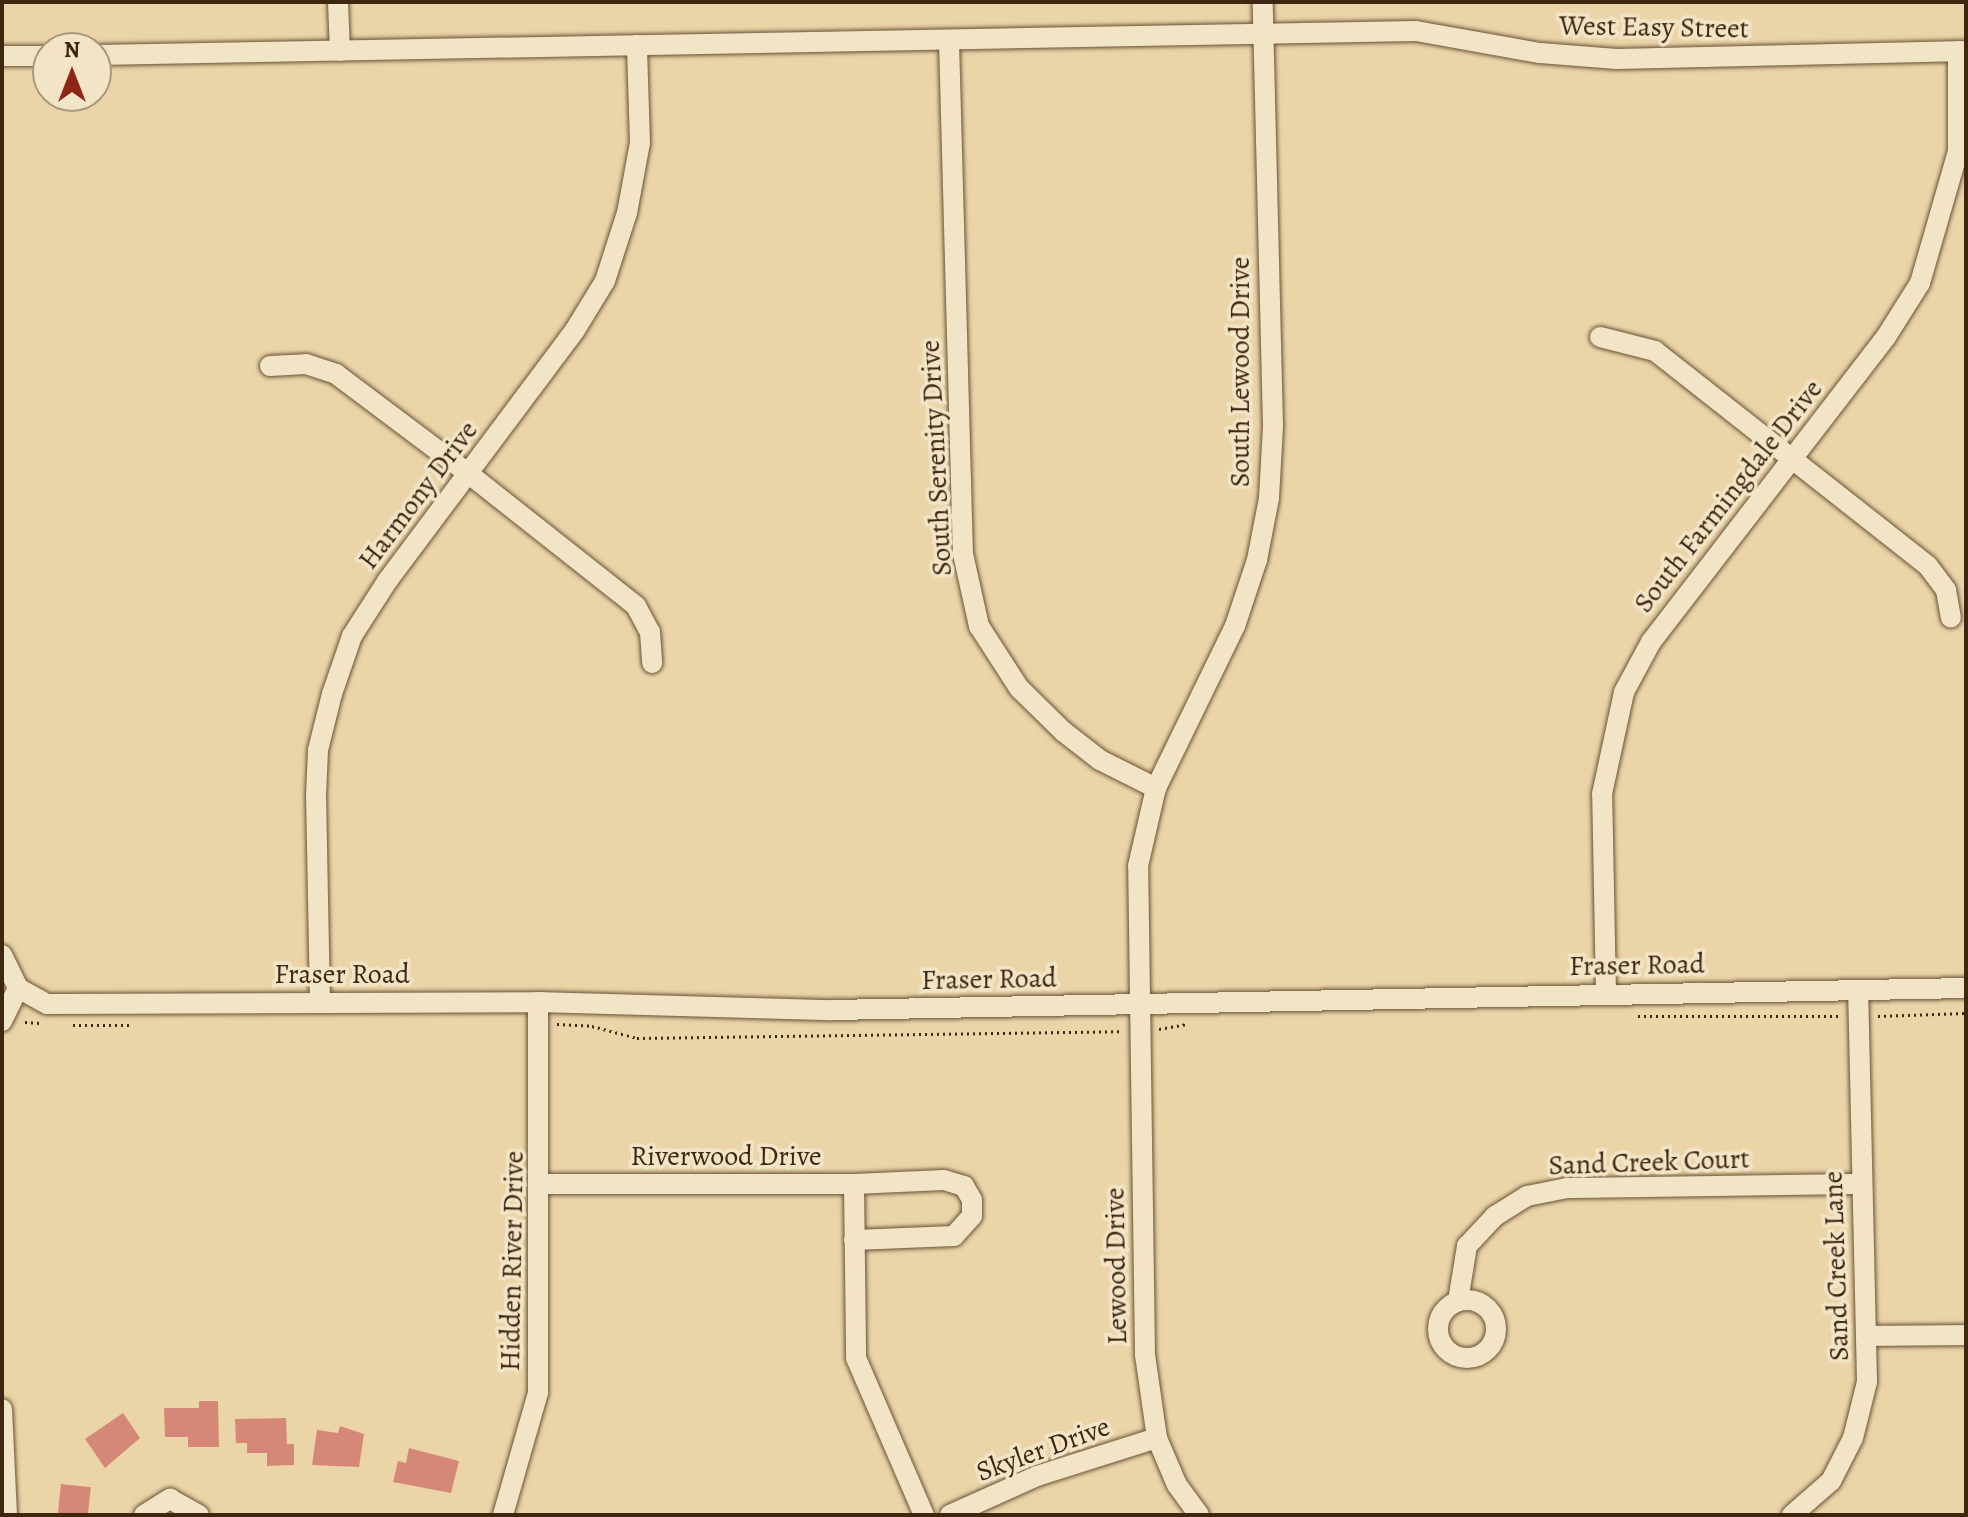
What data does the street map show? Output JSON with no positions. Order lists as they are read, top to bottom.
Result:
{
  "streets": {
    "street": [
      "West Easy Street",
      "South Lewood Drive",
      "South Serenity Drive",
      "Harmony Drive",
      "South Farmingdale Drive",
      "Fraser Road",
      "Riverwood Drive",
      "Sand Creek Court",
      "Hidden River Drive",
      "Lewood Drive",
      "Sand Creek Lane",
      "Skyler Drive"
    ]
  },
  "crossings": [
    ["West Easy Street", "South Lewood Drive"],
    ["West Easy Street", "South Serenity Drive"],
    ["West Easy Street", "Harmony Drive"],
    ["West Easy Street", "South Farmingdale Drive"],
    ["South Lewood Drive", "South Serenity Drive"],
    ["South Lewood Drive", "Fraser Road"],
    ["South Lewood Drive", "Lewood Drive"],
    ["Harmony Drive", "Fraser Road"],
    ["South Farmingdale Drive", "Fraser Road"],
    ["Fraser Road", "Hidden River Drive"],
    ["Fraser Road", "Lewood Drive"],
    ["Fraser Road", "Sand Creek Lane"],
    ["Riverwood Drive", "Hidden River Drive"],
    ["Sand Creek Court", "Sand Creek Lane"],
    ["Lewood Drive", "Skyler Drive"]
  ],
  "north": "top"
}
